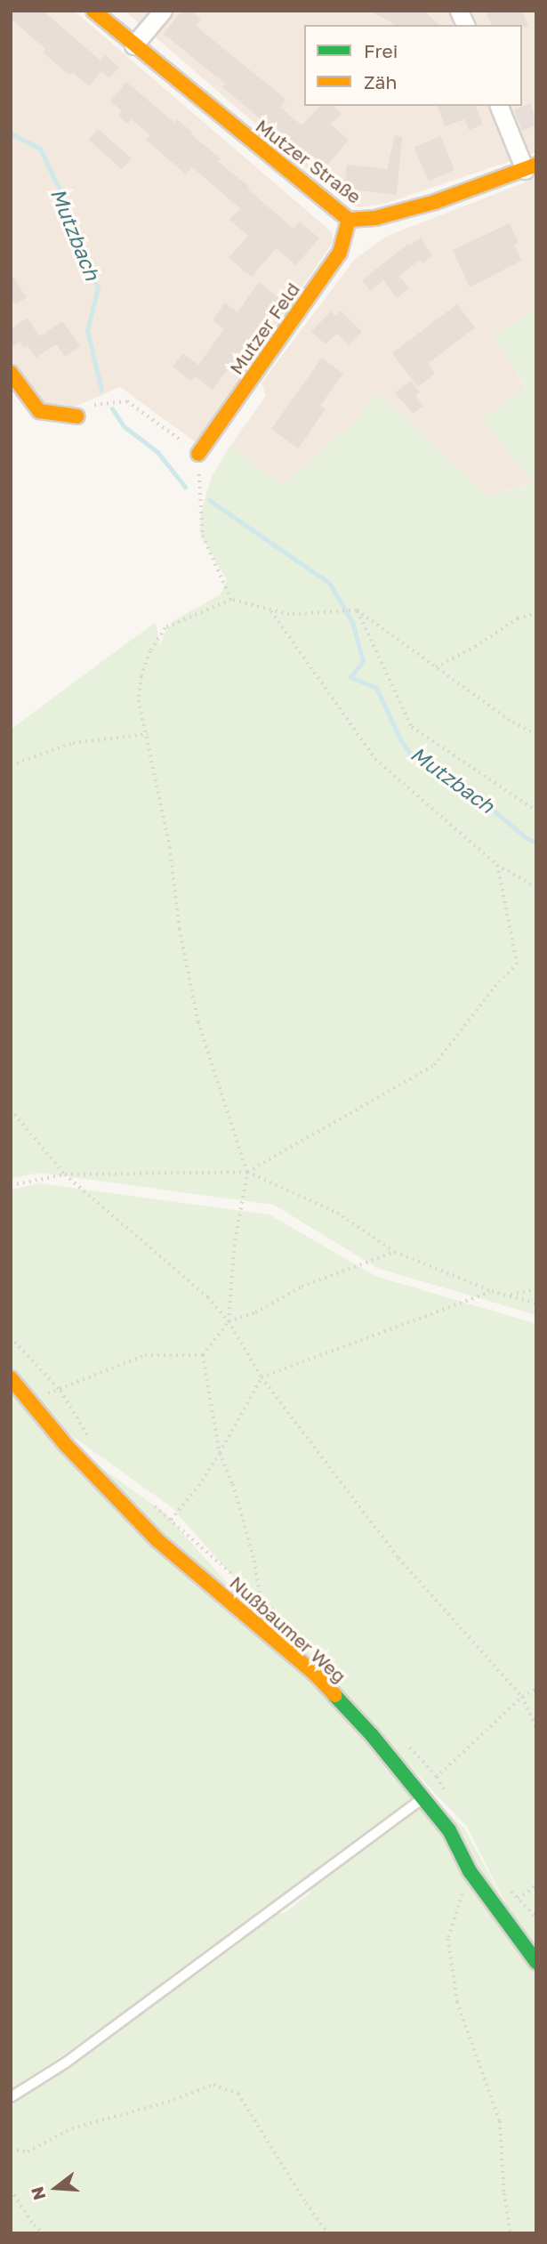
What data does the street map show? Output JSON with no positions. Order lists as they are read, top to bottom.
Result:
{
  "streets": {
    "street": ["Mutzer Straße", "Mutzer Feld", "Nußbaumer Weg"]
  },
  "crossings": [
    ["Mutzer Straße", "Mutzer Feld"]
  ],
  "water": ["Mutzbach"],
  "legend": ["Frei", "Zäh"],
  "north": "left"
}
